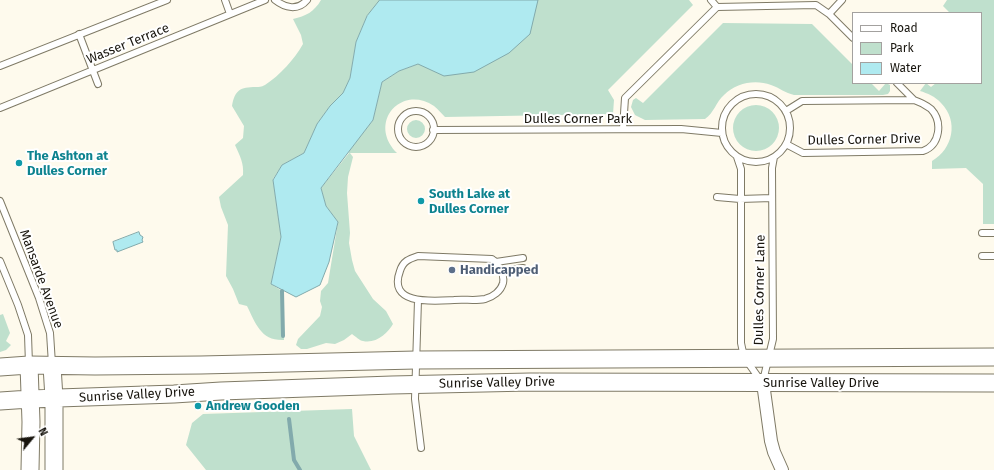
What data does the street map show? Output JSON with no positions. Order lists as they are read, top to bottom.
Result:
{
  "streets": {
    "main road": ["Sunrise Valley Drive"],
    "lane": [
      "Wasser Terrace",
      "Dulles Corner Park",
      "Dulles Corner Drive",
      "Mansarde Avenue",
      "Dulles Corner Lane"
    ]
  },
  "crossings": [
    ["Dulles Corner Park", "Dulles Corner Drive"],
    ["Dulles Corner Park", "Dulles Corner Lane"],
    ["Dulles Corner Drive", "Dulles Corner Lane"],
    ["Mansarde Avenue", "Sunrise Valley Drive"],
    ["Dulles Corner Lane", "Sunrise Valley Drive"]
  ],
  "places": [
    "The Ashton at Dulles Corner",
    "South Lake at Dulles Corner",
    "Handicapped",
    "Andrew Gooden"
  ],
  "legend": ["Road", "Park", "Water"],
  "north": "top right"
}
